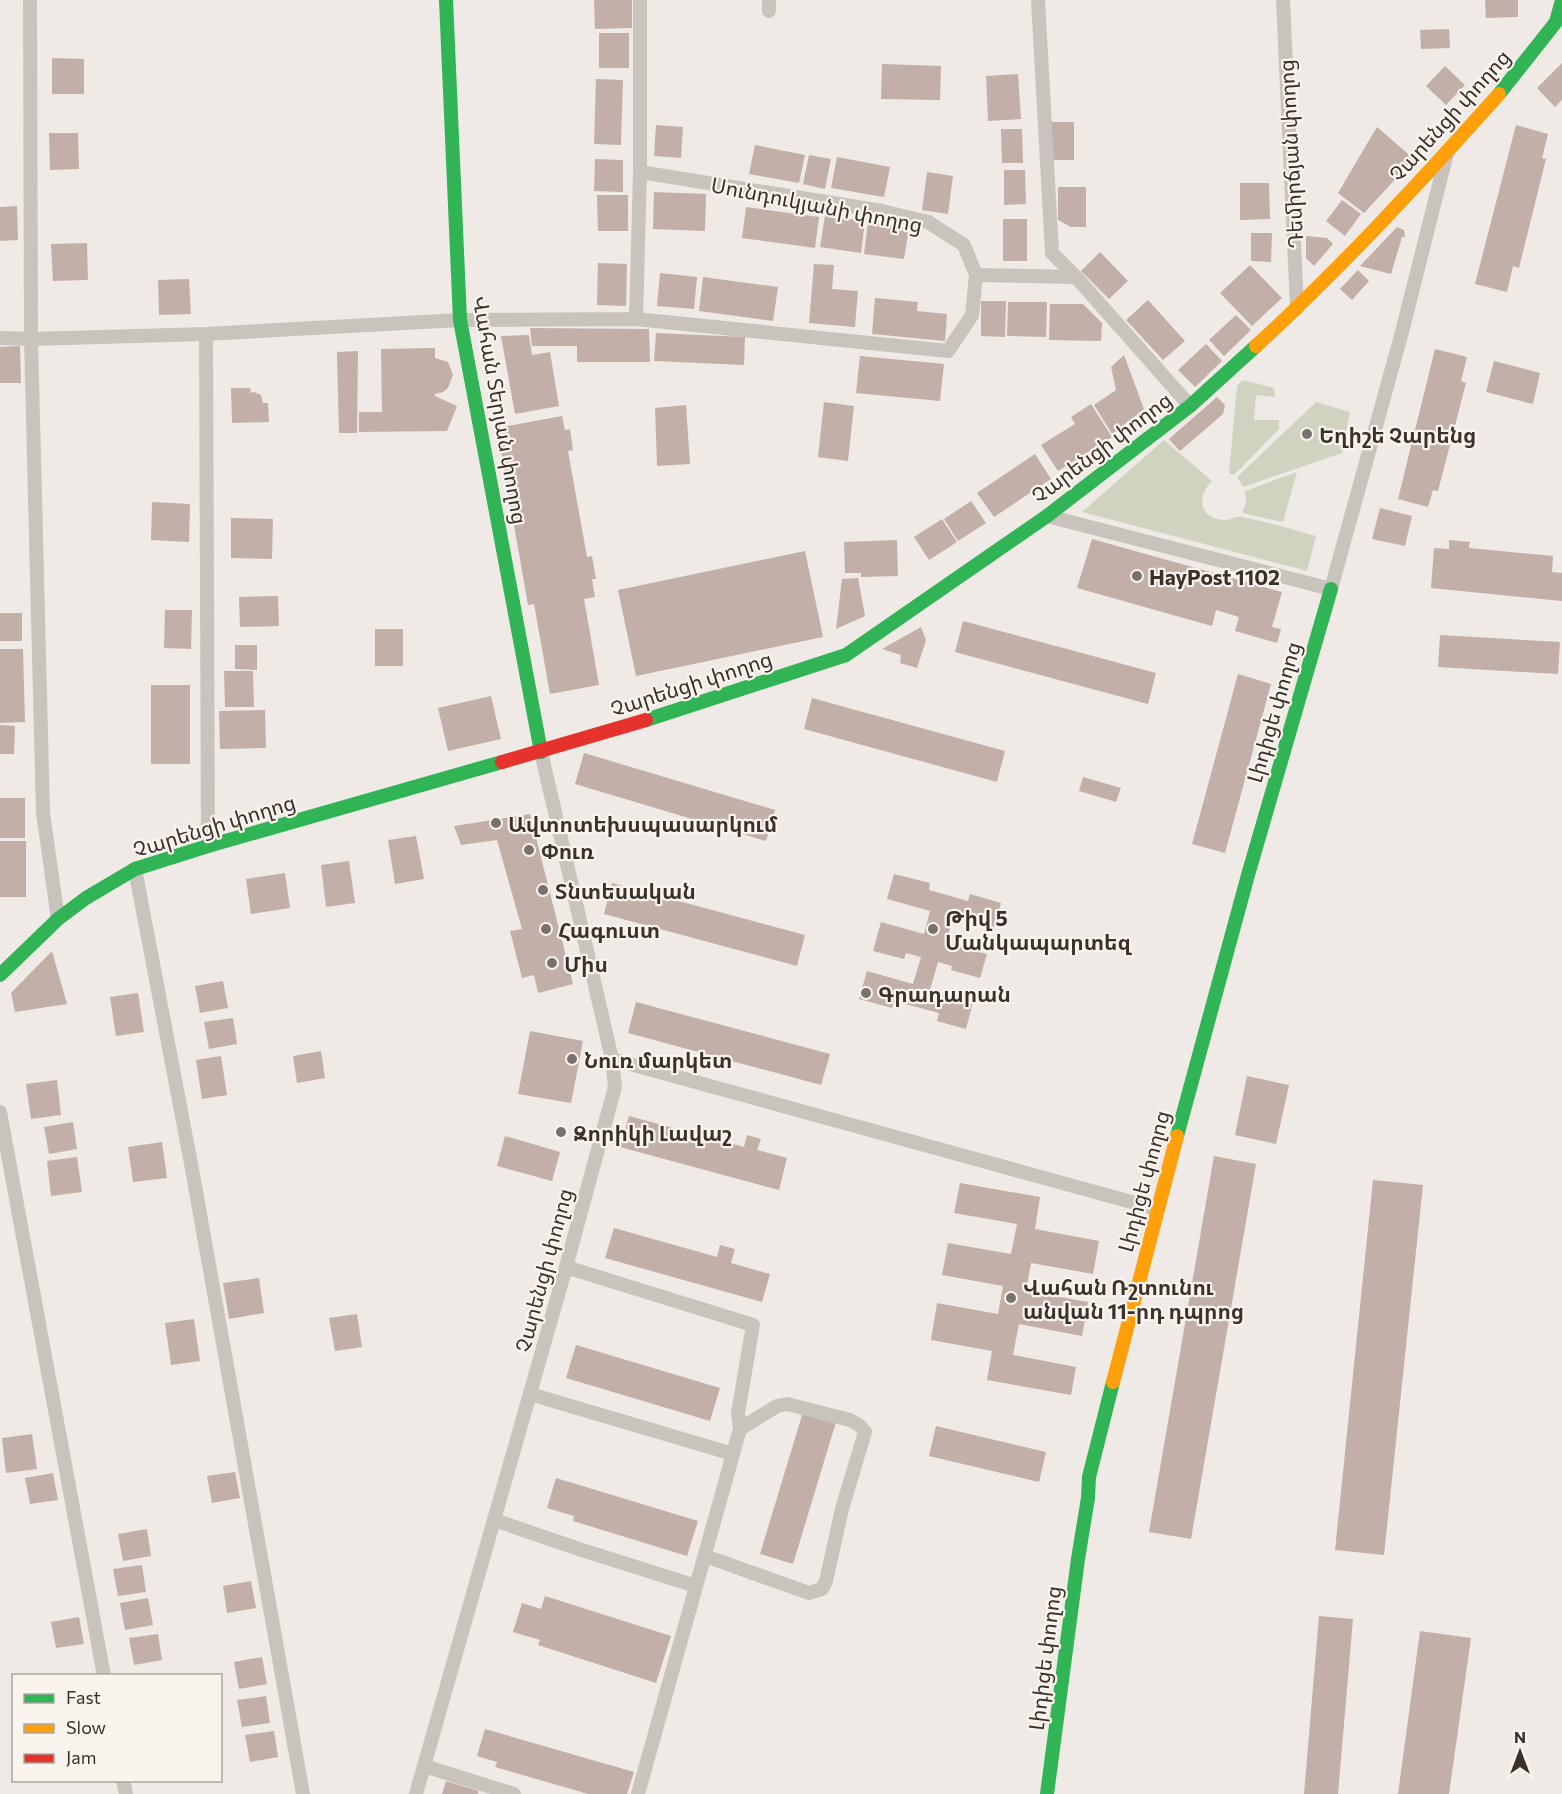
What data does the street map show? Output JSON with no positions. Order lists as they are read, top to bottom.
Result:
{
  "streets": {
    "street": [
      "Չարենցի փողոց",
      "Դեմիրճյան փողոց",
      "Սունդուկյանի փողոց",
      "Վահան Տերյան փողոց",
      "Լիդիցե փողոց"
    ]
  },
  "crossings": [
    ["Չարենցի փողոց", "Դեմիրճյան փողոց"],
    ["Չարենցի փողոց", "Վահան Տերյան փողոց"]
  ],
  "places": [
    "Եղիշե Չարենց",
    "HayPost 1102",
    "Ավտոտեխսպասարկում",
    "Փուռ",
    "Տնտեսական",
    "Հագուստ",
    "Թիվ 5 Մանկապարտեզ",
    "Միս",
    "Գրադարան",
    "Նուռ մարկետ",
    "Զորիկի Լավաշ",
    "Վահան Ռշտունու անվան 11-րդ դպրոց"
  ],
  "legend": ["Fast", "Slow", "Jam"],
  "north": "top"
}
